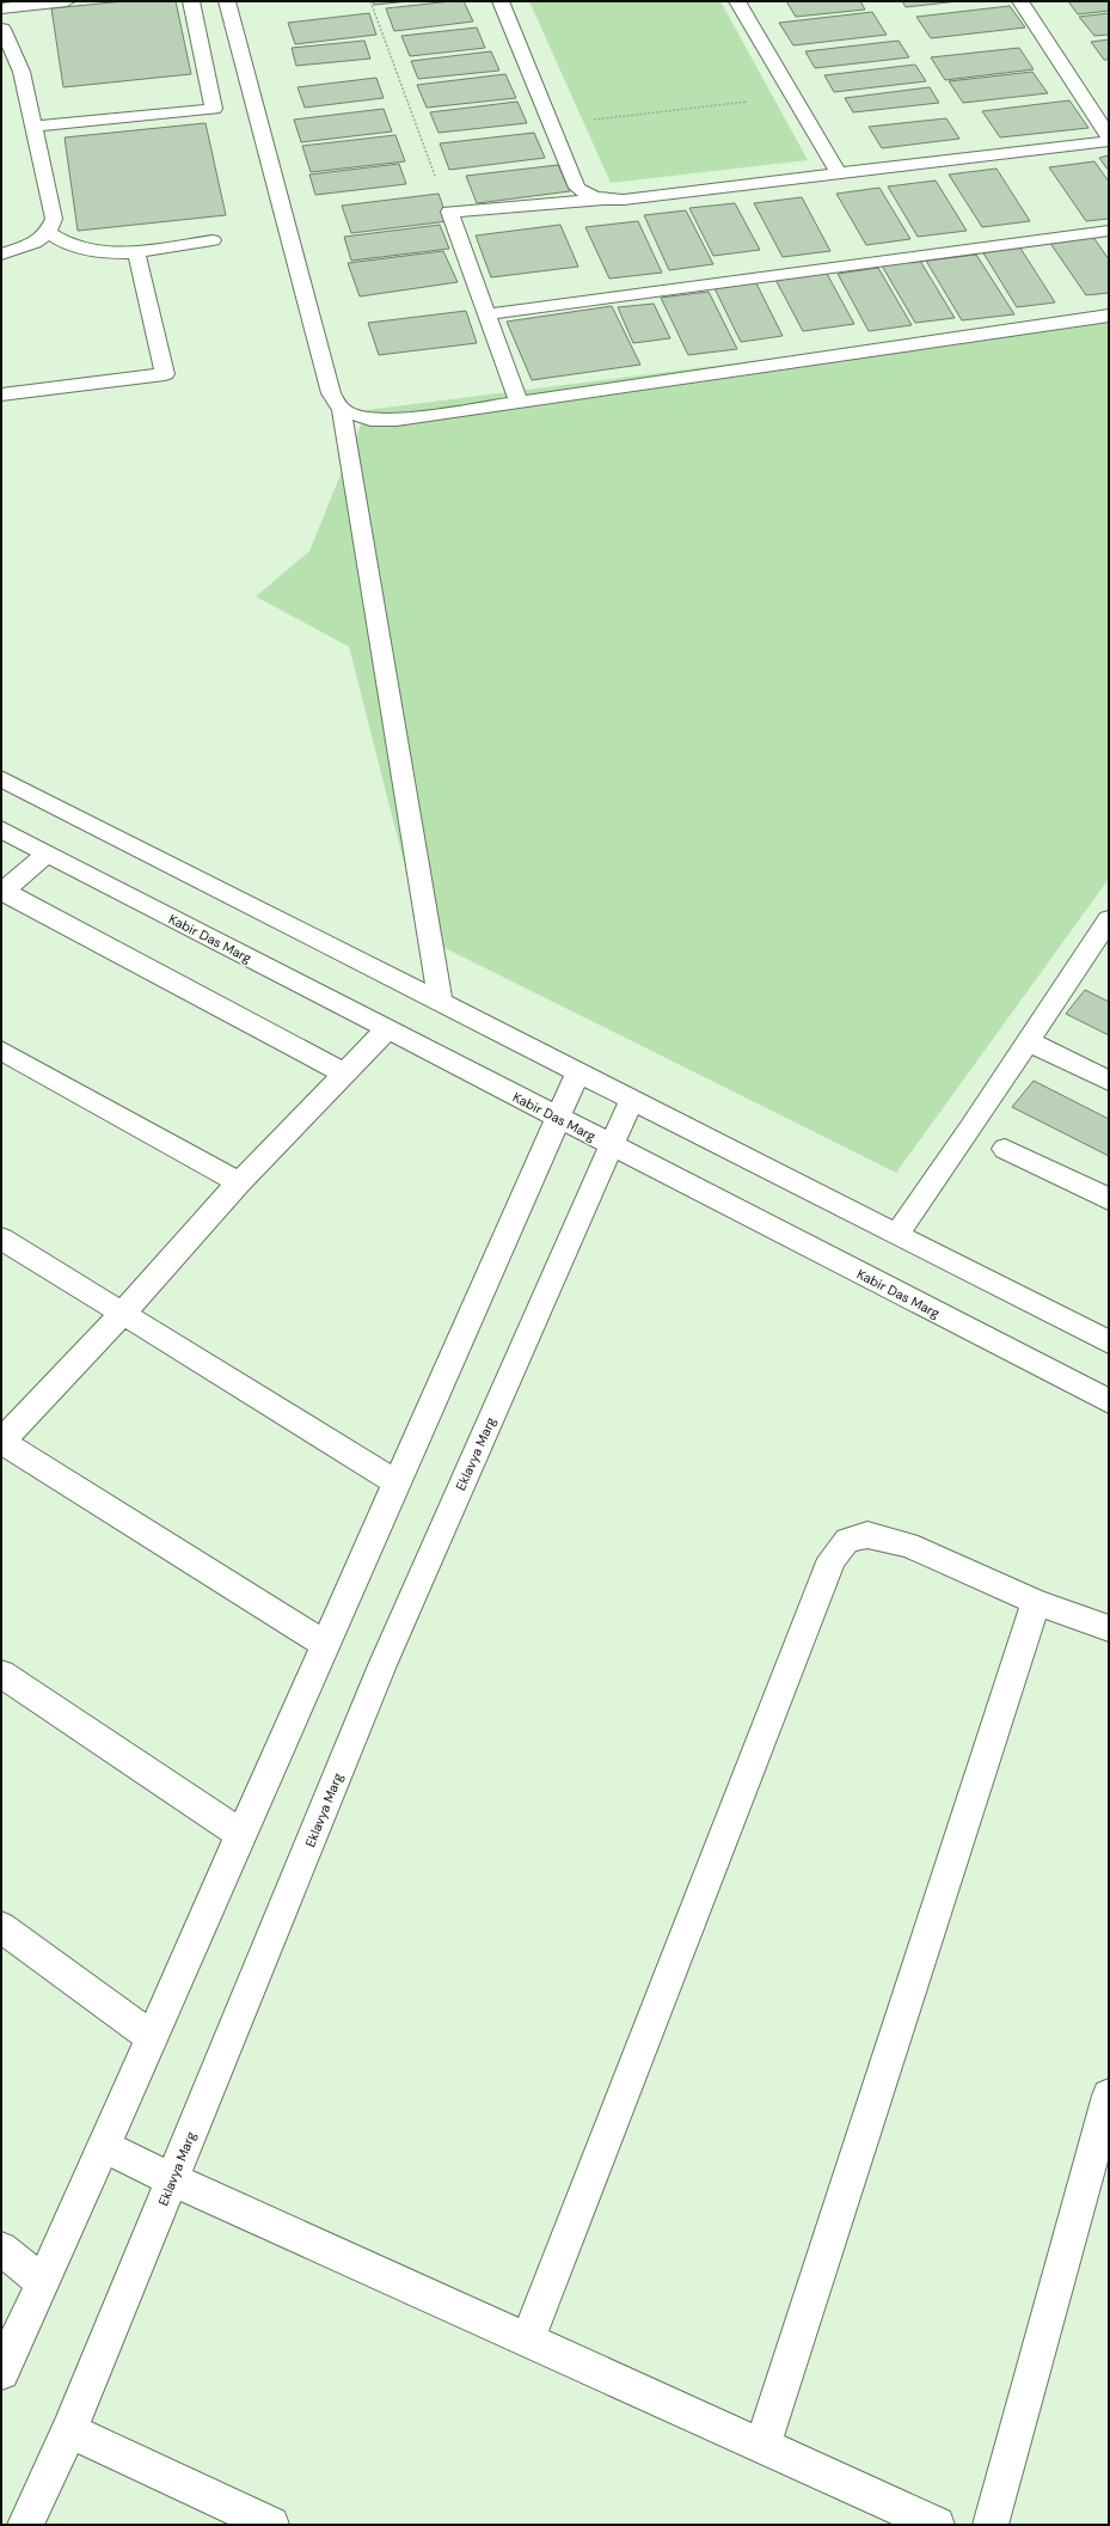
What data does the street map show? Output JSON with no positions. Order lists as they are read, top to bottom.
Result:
{
  "streets": {
    "street": ["Kabir Das Marg", "Eklavya Marg"]
  },
  "crossings": [
    ["Kabir Das Marg", "Eklavya Marg"]
  ]
}
